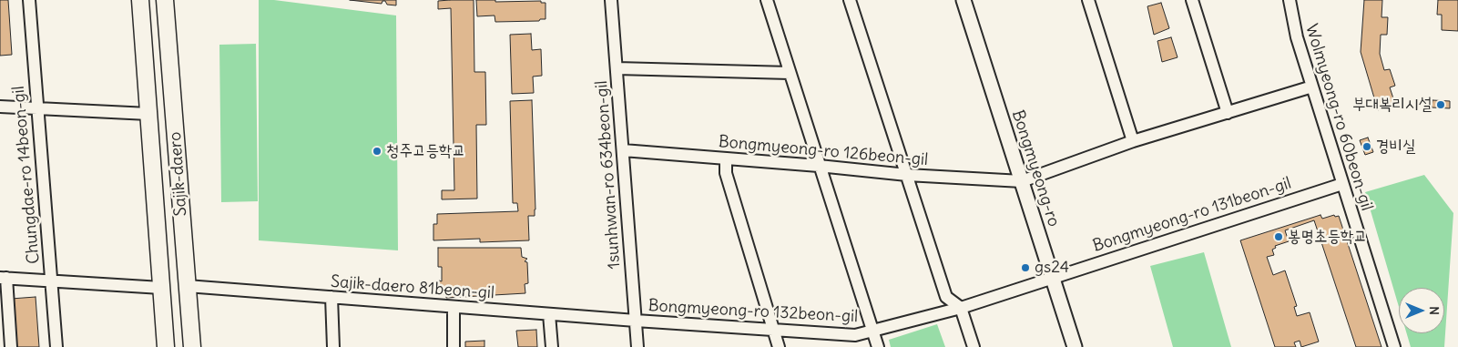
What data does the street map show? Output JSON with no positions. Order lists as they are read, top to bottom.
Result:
{
  "streets": {
    "main road": ["Sajik-daero"],
    "street": [
      "Wolmyeong-ro 60beon-gil",
      "Bongmyeong-ro 126beon-gil",
      "Bongmyeong-ro",
      "Chungdae-ro 14beon-gil",
      "1sunhwan-ro 634beon-gil",
      "Bongmyeong-ro 131beon-gil",
      "Sajik-daero 81beon-gil",
      "Bongmyeong-ro 132beon-gil"
    ]
  },
  "crossings": [
    ["Wolmyeong-ro 60beon-gil", "Bongmyeong-ro 131beon-gil"],
    ["Bongmyeong-ro 126beon-gil", "Bongmyeong-ro"],
    ["Bongmyeong-ro 126beon-gil", "1sunhwan-ro 634beon-gil"],
    ["Bongmyeong-ro", "Bongmyeong-ro 131beon-gil"],
    ["Bongmyeong-ro", "Bongmyeong-ro 132beon-gil"],
    ["Sajik-daero", "Sajik-daero 81beon-gil"],
    ["1sunhwan-ro 634beon-gil", "Sajik-daero 81beon-gil"],
    ["1sunhwan-ro 634beon-gil", "Bongmyeong-ro 132beon-gil"],
    ["Bongmyeong-ro 131beon-gil", "Bongmyeong-ro 132beon-gil"],
    ["Sajik-daero 81beon-gil", "Bongmyeong-ro 132beon-gil"]
  ],
  "places": [
    "부대복리시설",
    "경비실",
    "청주고등학교",
    "봉명초등학교",
    "gs24"
  ],
  "north": "right"
}
